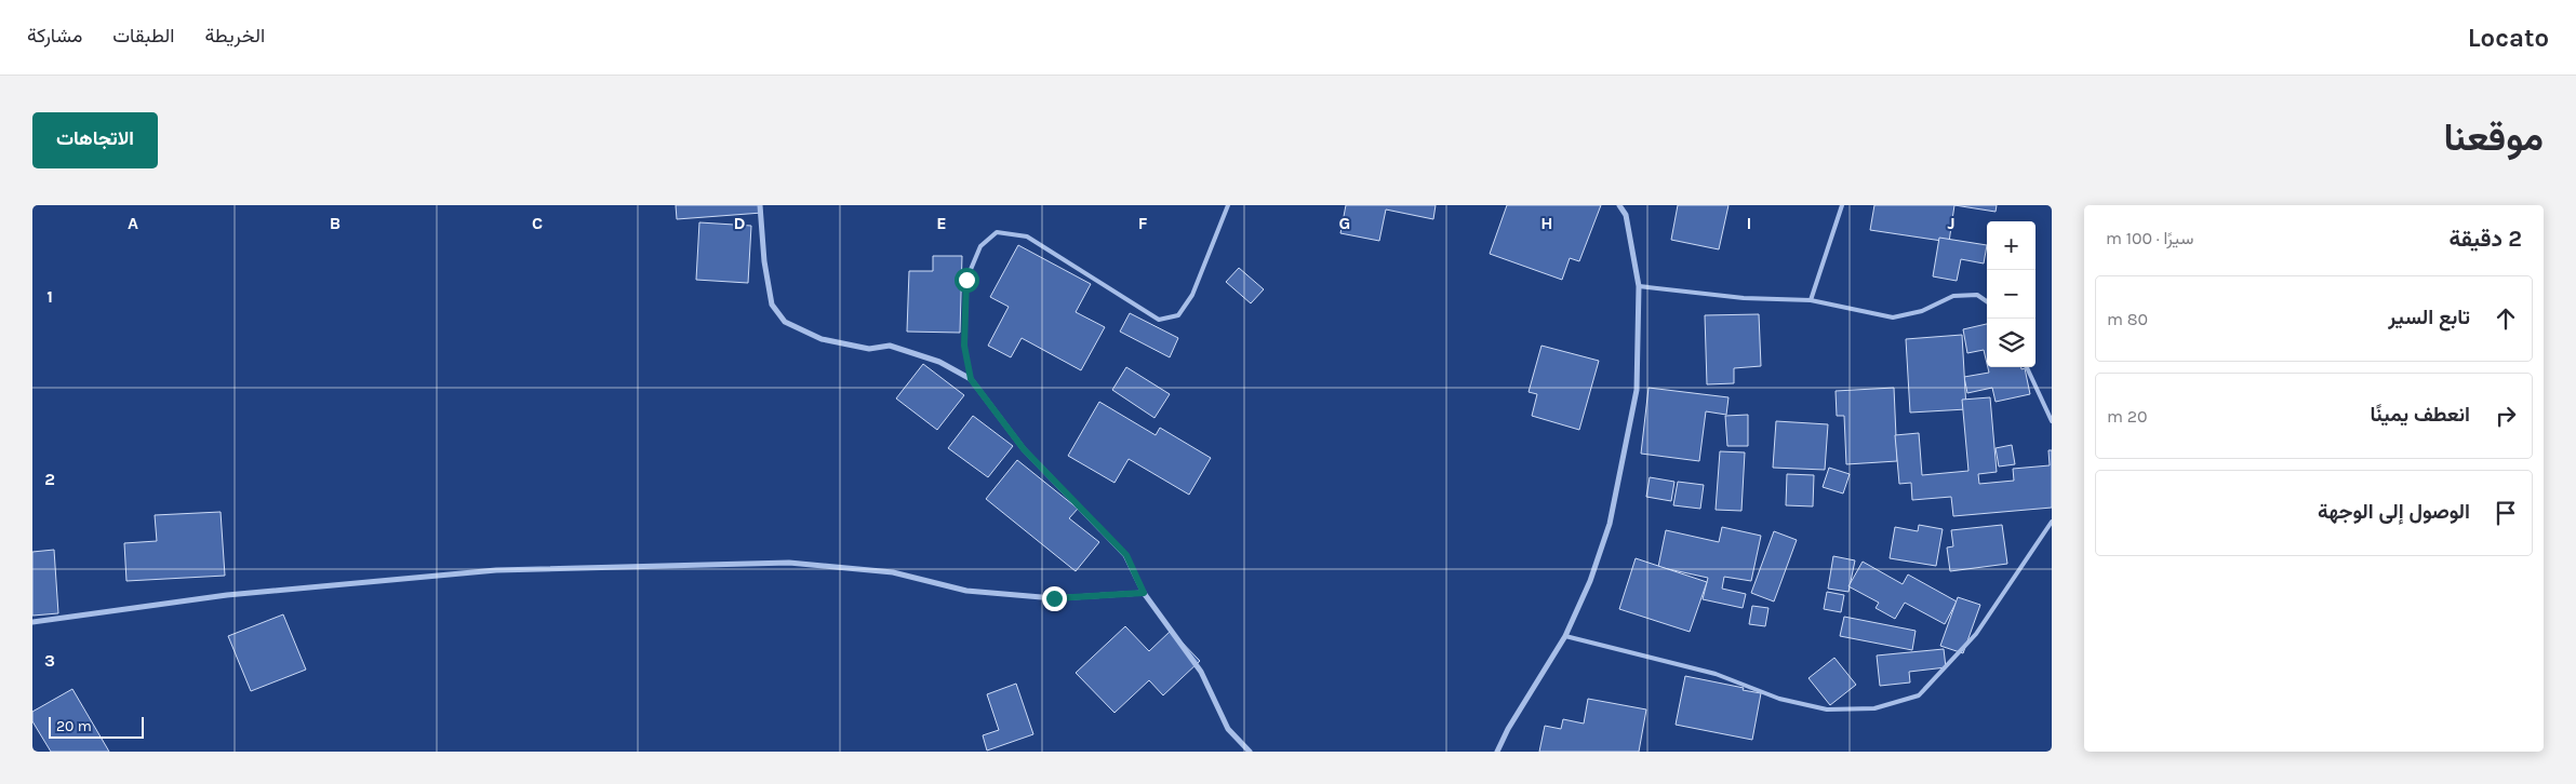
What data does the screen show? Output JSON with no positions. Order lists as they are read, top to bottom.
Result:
{
  "scale_bar": "20 m",
  "page": {
    "header": "Locato",
    "nav": ["الخريطة", "الطبقات", "مشاركة"],
    "title": "موقعنا",
    "buttons": "الاتجاهات",
    "heading": ["2 دقيقة", "سيرًا · 100 m"],
    "map_buttons": ["+", "−"],
    "list": [
      ["تابع السير", "80 m"],
      ["انعطف يمينًا", "20 m"],
      "الوصول إلى الوجهة"
    ],
    "scale": "20 m"
  },
  "grid": {
    "columns": [
      "A",
      "B",
      "C",
      "D",
      "E",
      "F",
      "G",
      "H",
      "I",
      "J"
    ],
    "rows": ["1", "2", "3"]
  }
}
